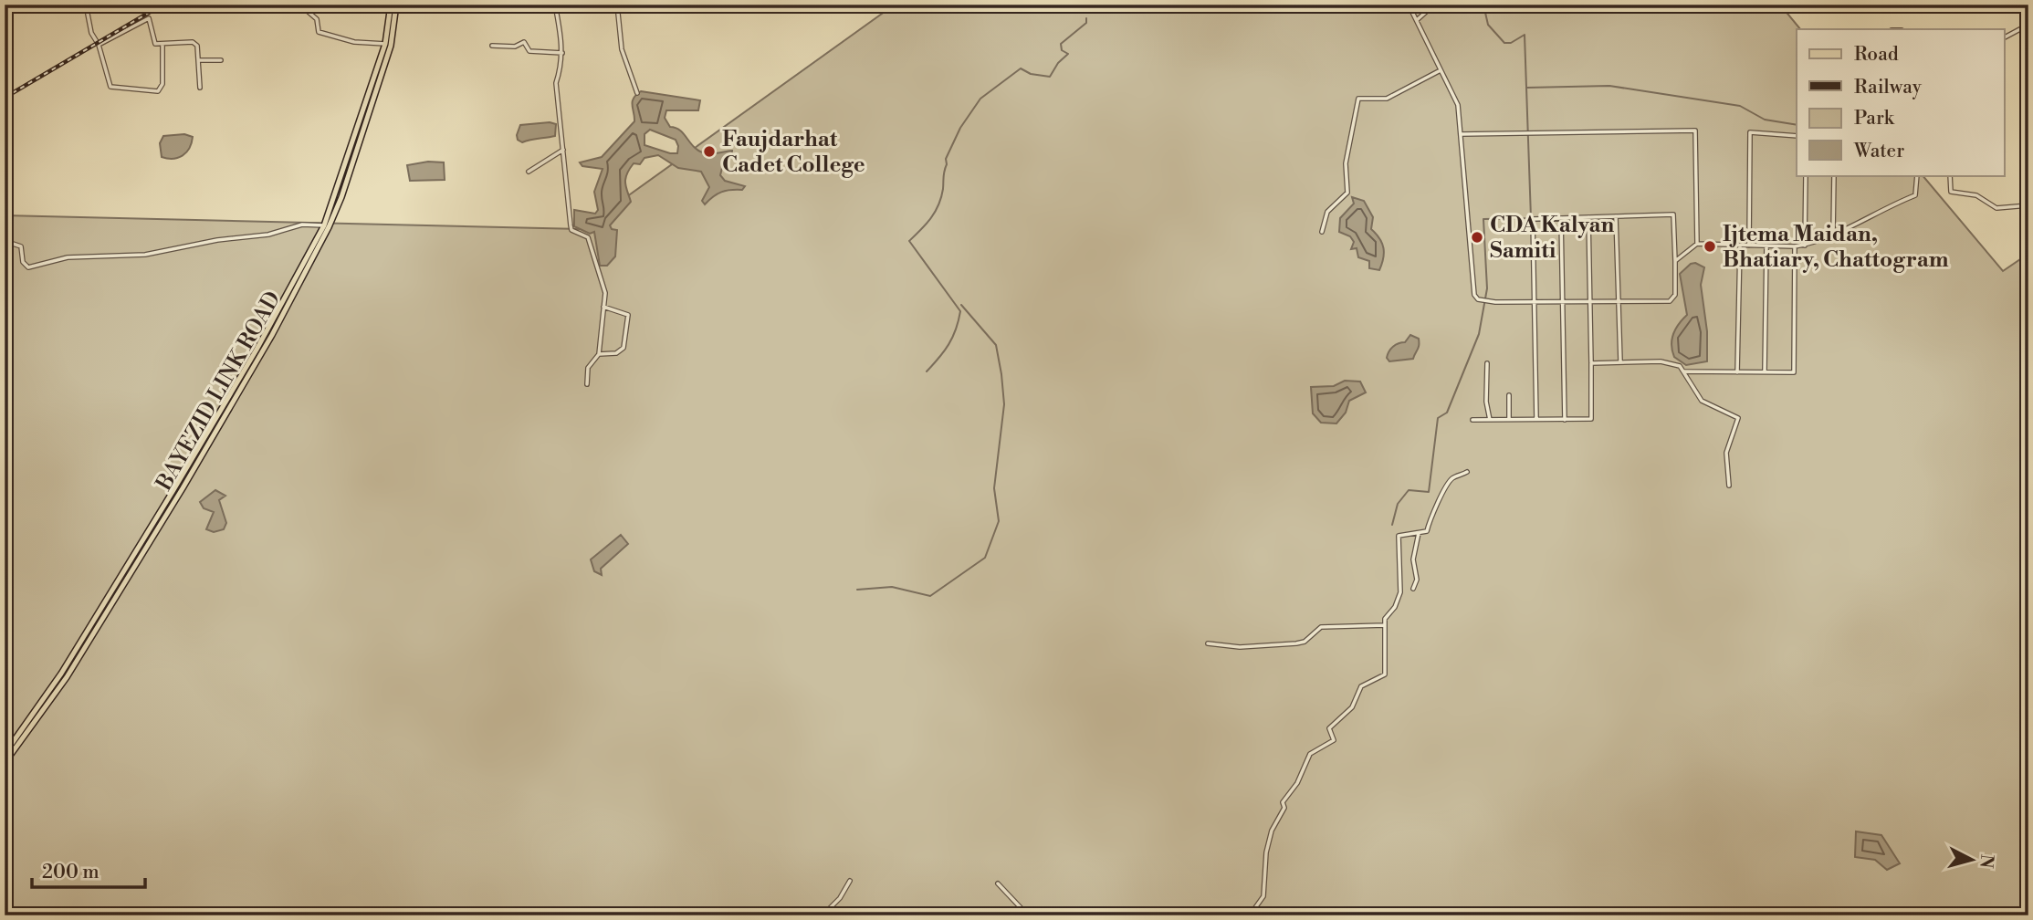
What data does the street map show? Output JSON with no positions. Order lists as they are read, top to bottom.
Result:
{
  "streets": {
    "main road": ["BAYEZID LINK ROAD"]
  },
  "places": ["Faujdarhat Cadet College", "CDA Kalyan Samiti", "Ijtema Maidan, Bhatiary, Chattogram"],
  "legend": [
    "Road",
    "Railway",
    "Park",
    "Water"
  ],
  "scale_bar": "200 m",
  "north": "right"
}
